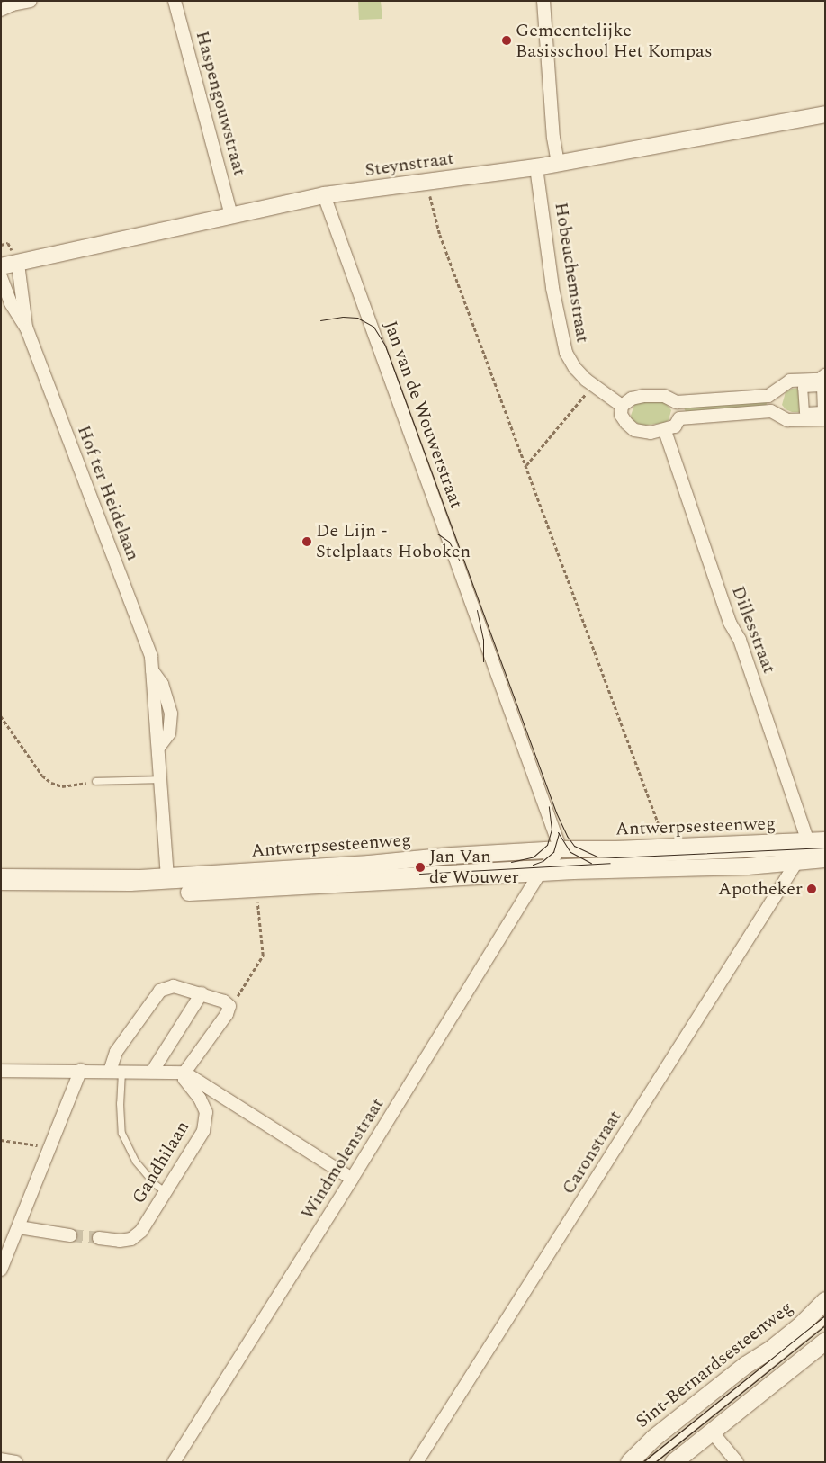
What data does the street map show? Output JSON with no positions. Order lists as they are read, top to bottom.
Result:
{
  "streets": {
    "main road": ["Sint-Bernardsesteenweg"],
    "street": [
      "Haspengouwstraat",
      "Steynstraat",
      "Hobeuchemstraat",
      "Jan van de Wouwerstraat",
      "Hof ter Heidelaan",
      "Dillesstraat",
      "Antwerpsesteenweg",
      "Caronstraat",
      "Windmolenstraat",
      "Gandhilaan"
    ]
  },
  "crossings": [
    ["Haspengouwstraat", "Steynstraat"],
    ["Steynstraat", "Hobeuchemstraat"],
    ["Steynstraat", "Jan van de Wouwerstraat"],
    ["Steynstraat", "Hof ter Heidelaan"],
    ["Hobeuchemstraat", "Dillesstraat"],
    ["Jan van de Wouwerstraat", "Antwerpsesteenweg"],
    ["Jan van de Wouwerstraat", "Windmolenstraat"],
    ["Hof ter Heidelaan", "Antwerpsesteenweg"],
    ["Dillesstraat", "Antwerpsesteenweg"],
    ["Antwerpsesteenweg", "Caronstraat"],
    ["Antwerpsesteenweg", "Windmolenstraat"]
  ],
  "places": [
    "Gemeentelijke Basisschool Het Kompas",
    "De Lijn - Stelplaats Hoboken",
    "Jan Van de Wouwer",
    "Apotheker"
  ]
}
